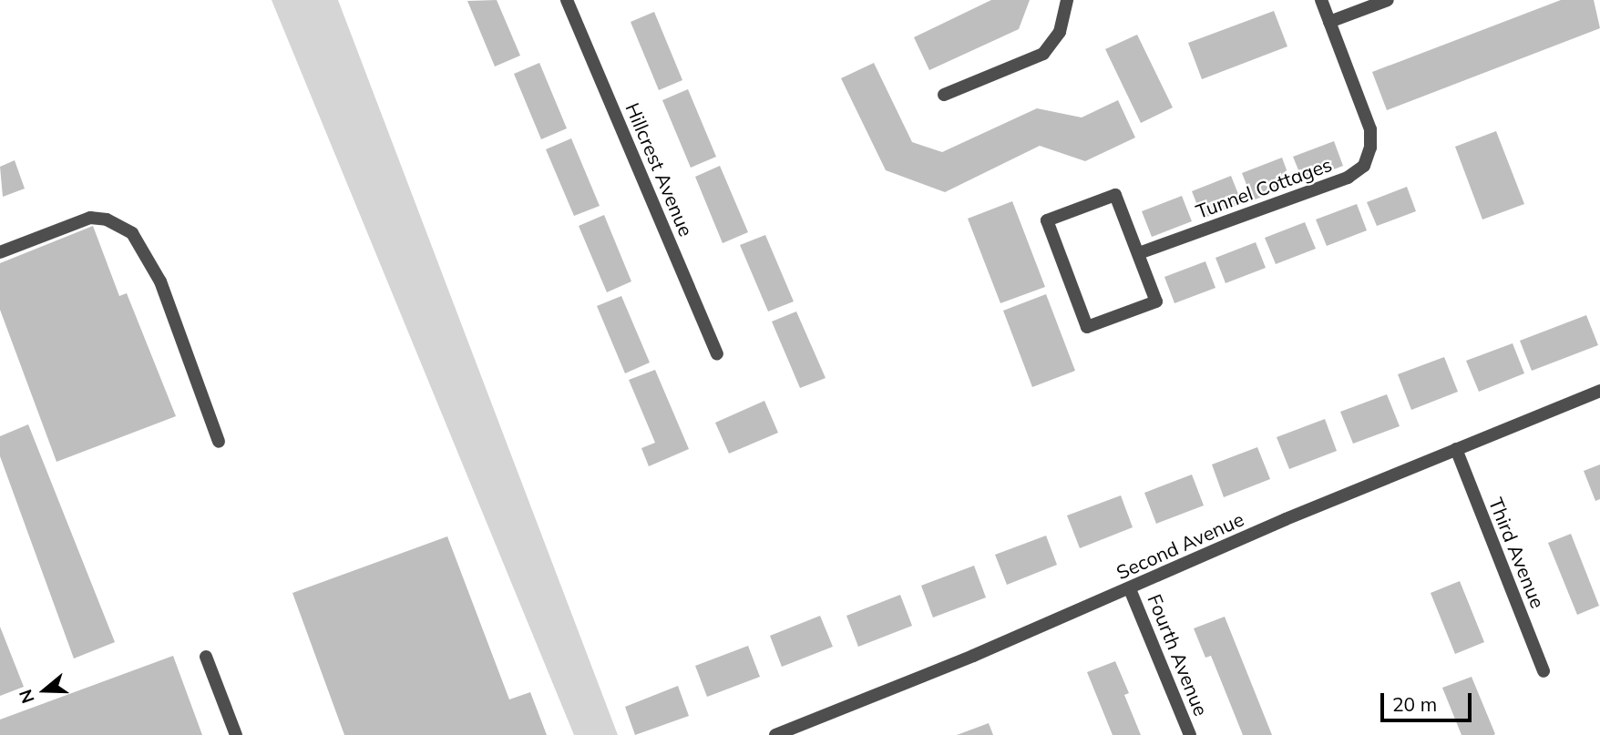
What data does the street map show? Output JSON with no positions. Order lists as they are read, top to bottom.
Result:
{
  "streets": {
    "street": [
      "Hillcrest Avenue",
      "Tunnel Cottages",
      "Second Avenue",
      "Third Avenue",
      "Fourth Avenue"
    ]
  },
  "crossings": [
    ["Second Avenue", "Third Avenue"],
    ["Second Avenue", "Fourth Avenue"]
  ],
  "scale_bar": "20 m",
  "north": "left"
}
